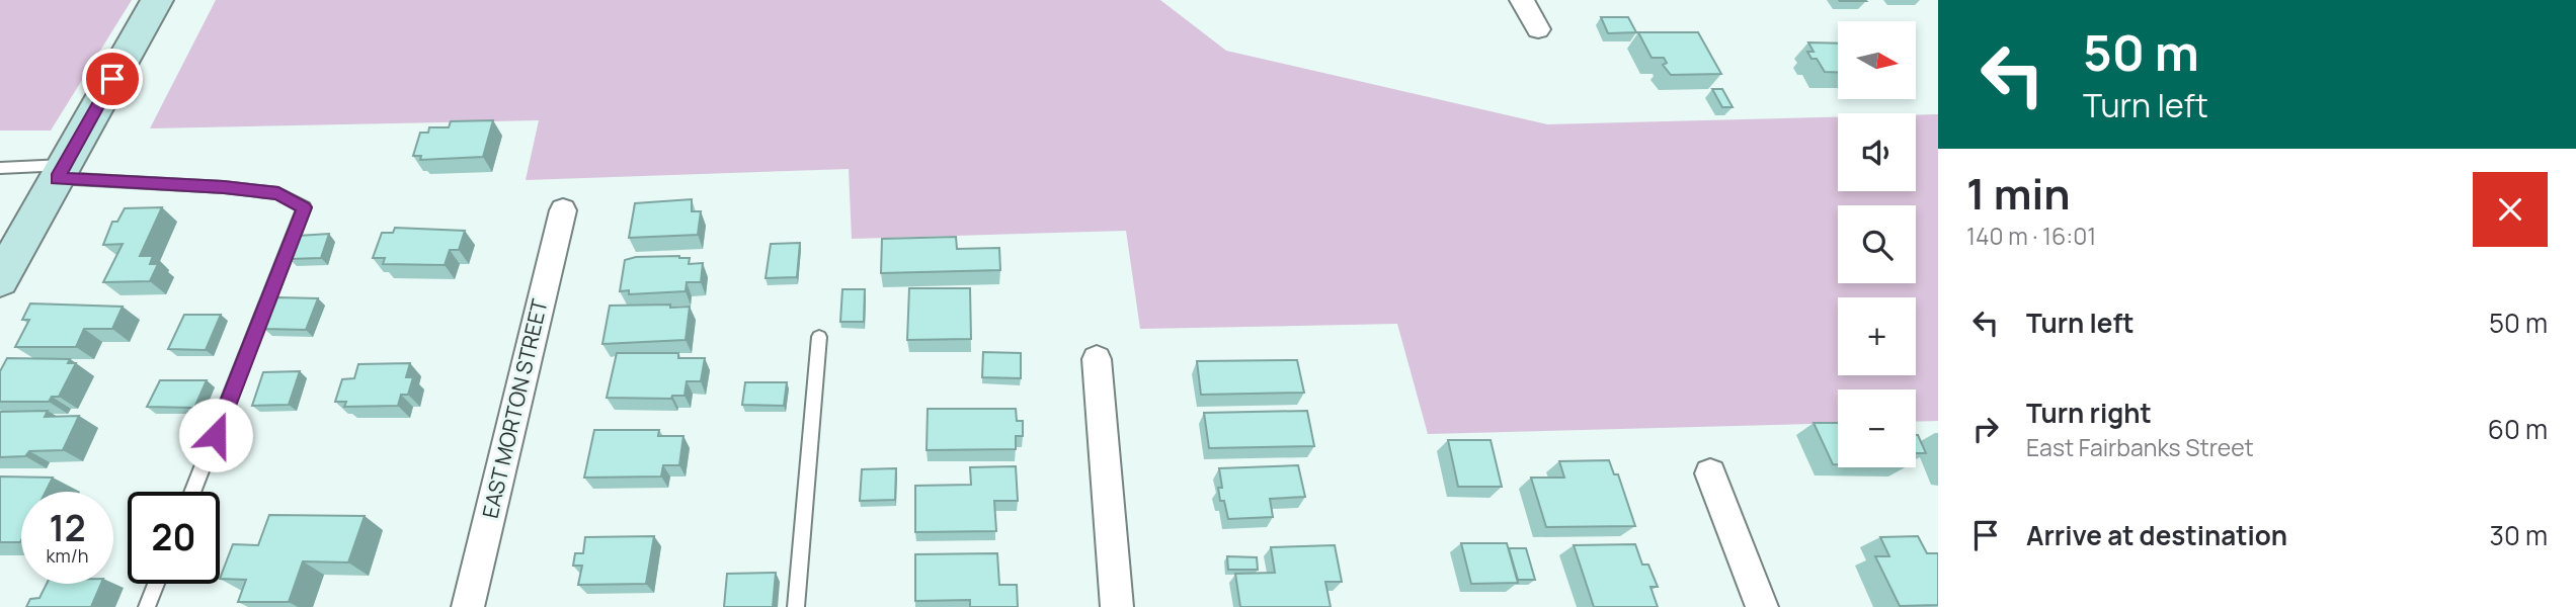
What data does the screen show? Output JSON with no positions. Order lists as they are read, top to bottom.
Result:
{
  "streets": {
    "street": ["EAST MORTON STREET"]
  },
  "north": "right",
  "page": {
    "turn": ["50 m", "Turn left"],
    "map_buttons": ["+", "−"],
    "heading": ["1 min", "140 m · 16:01"],
    "list": [
      {
        "name": "Turn left",
        "value": "50 m"
      },
      {
        "name": "Turn right",
        "note": "East Fairbanks Street",
        "value": "60 m"
      },
      {
        "name": "Arrive at destination",
        "value": "30 m"
      }
    ],
    "speed": "12 km/h",
    "limit": "20"
  }
}
